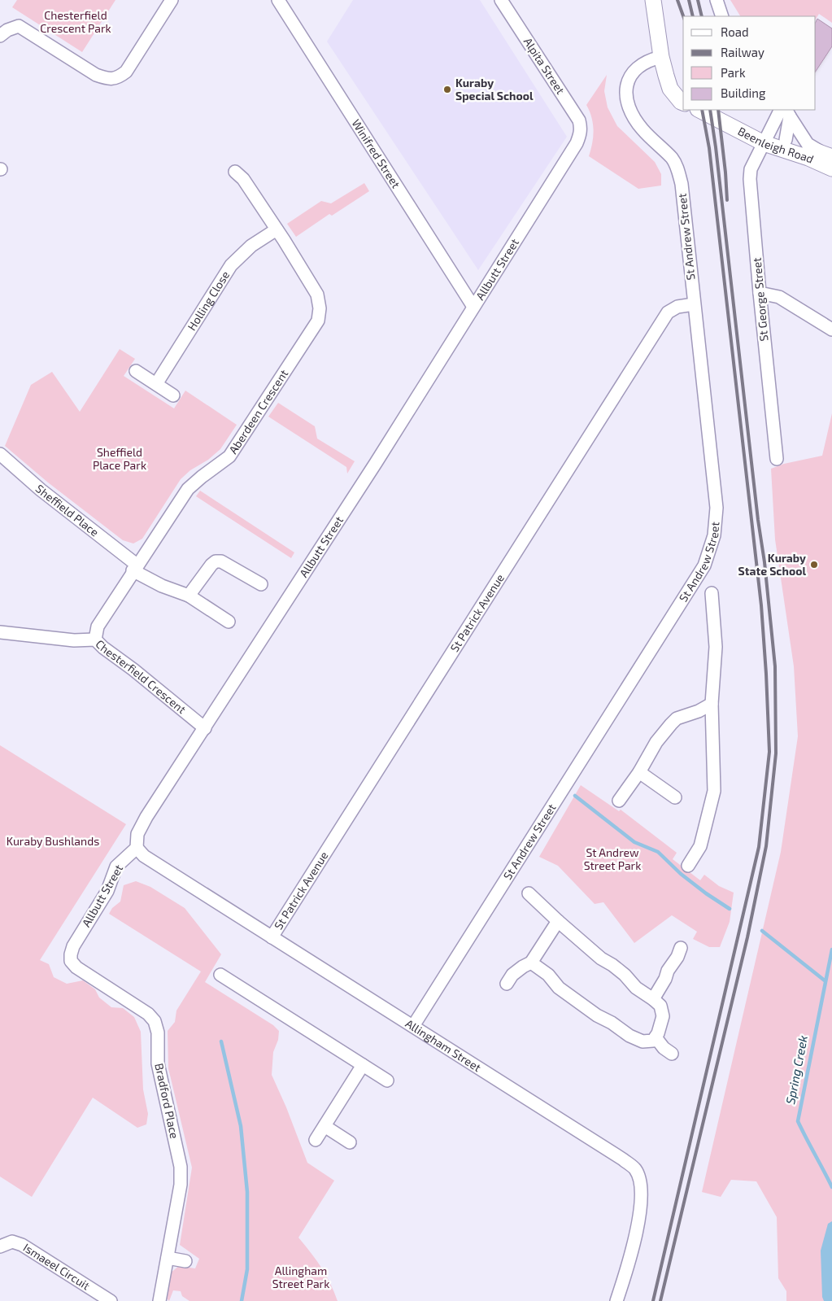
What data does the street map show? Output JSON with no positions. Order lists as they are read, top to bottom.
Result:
{
  "streets": {
    "main road": ["Beenleigh Road"],
    "street": [
      "Alpita Street",
      "Winifred Street",
      "St Andrew Street",
      "Allbutt Street",
      "St George Street",
      "Holling Close",
      "Aberdeen Crescent",
      "Sheffield Place",
      "St Patrick Avenue",
      "Chesterfield Crescent",
      "Allingham Street",
      "Bradford Place",
      "Ismaeel Circuit"
    ]
  },
  "crossings": [
    ["Alpita Street", "Allbutt Street"],
    ["Beenleigh Road", "St George Street"],
    ["Winifred Street", "Allbutt Street"],
    ["St Andrew Street", "St Patrick Avenue"],
    ["St Andrew Street", "Allingham Street"],
    ["Allbutt Street", "Chesterfield Crescent"],
    ["Allbutt Street", "Allingham Street"],
    ["Allbutt Street", "Bradford Place"],
    ["Holling Close", "Aberdeen Crescent"],
    ["Aberdeen Crescent", "Sheffield Place"],
    ["Aberdeen Crescent", "Chesterfield Crescent"],
    ["St Patrick Avenue", "Allingham Street"]
  ],
  "water": ["Spring Creek"],
  "parks": [
    "Chesterfield Crescent Park",
    "Sheffield Place Park",
    "Kuraby Bushlands",
    "St Andrew Street Park",
    "Allingham Street Park"
  ],
  "places": ["Kuraby Special School", "Kuraby State School"],
  "legend": [
    "Road",
    "Railway",
    "Park",
    "Building"
  ]
}
